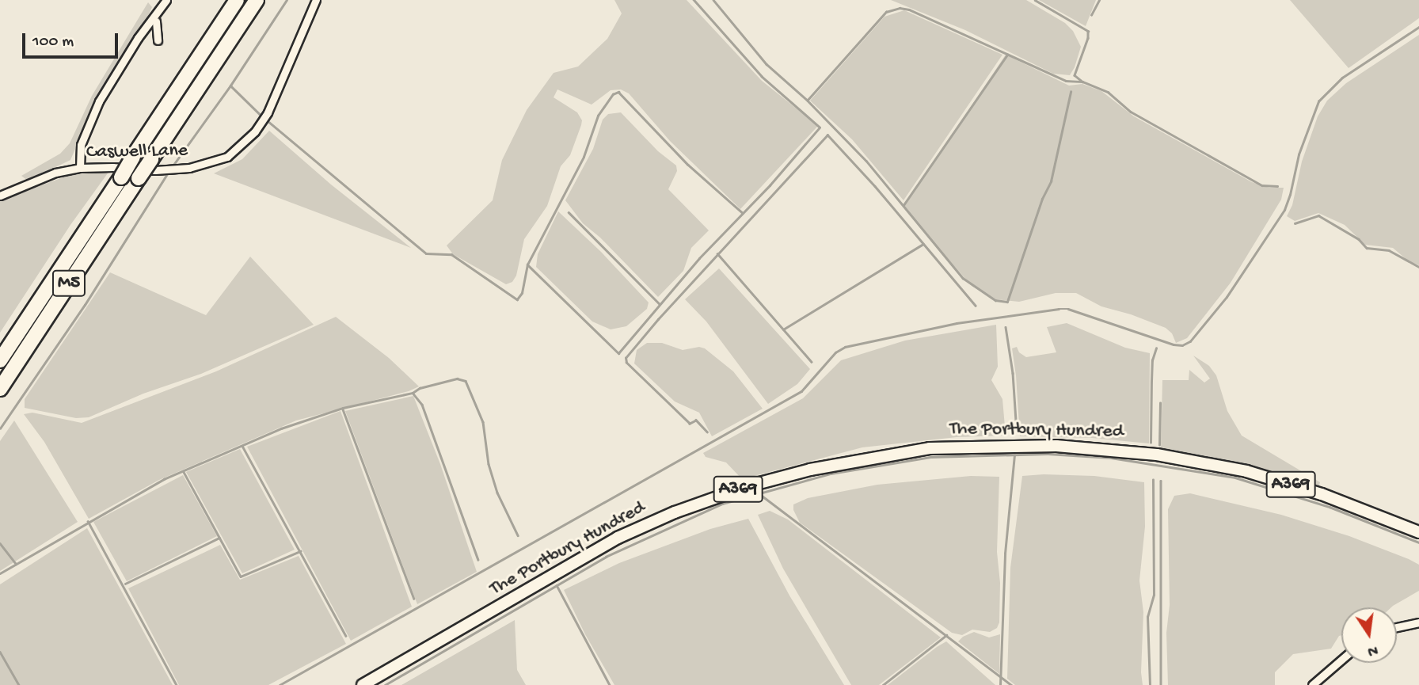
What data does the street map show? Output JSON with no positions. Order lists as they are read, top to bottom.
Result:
{
  "streets": {
    "highway": ["M5"],
    "main road": ["The Portbury Hundred", "A369"],
    "street": ["Caswell Lane"]
  },
  "scale_bar": "100 m",
  "north": "bottom"
}
